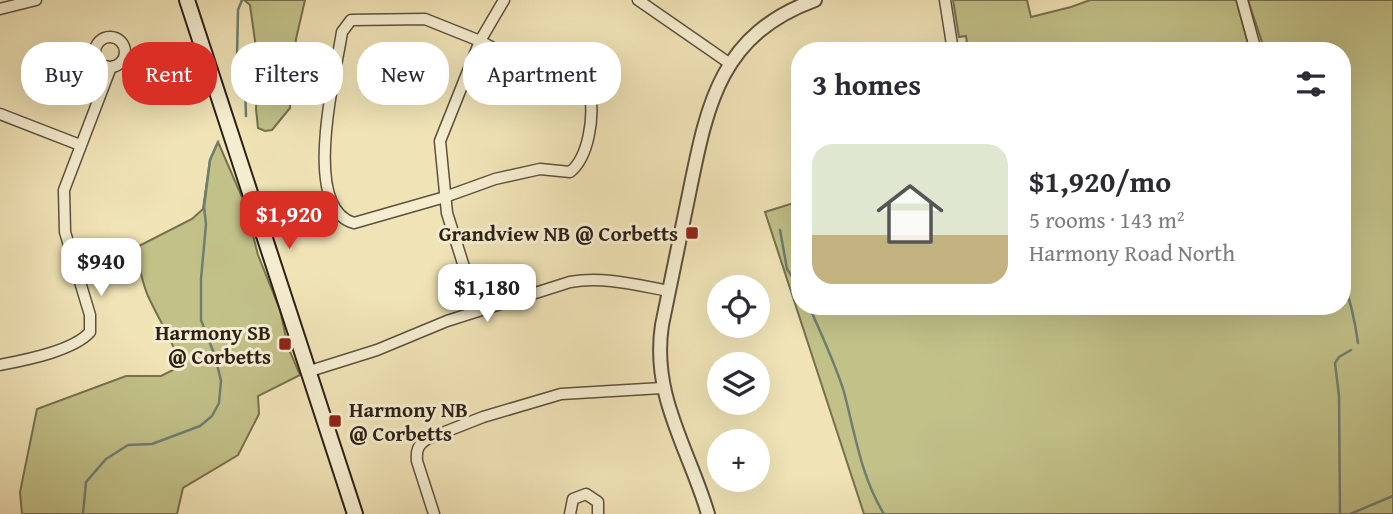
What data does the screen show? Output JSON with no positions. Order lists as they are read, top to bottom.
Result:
{
  "places": {
    "transit": ["Grandview NB @ Corbetts", "Harmony SB @ Corbetts", "Harmony NB @ Corbetts"]
  },
  "page": {
    "chip": [
      "Buy",
      "Rent",
      "Filters",
      "New",
      "Apartment"
    ],
    "heading": "3 homes",
    "list": [
      {
        "name": "$1,920/mo",
        "note": "5 rooms · 143 m² · Harmony Road North"
      }
    ],
    "price": ["$1,920", "$940", "$1,180"],
    "map_buttons": "+"
  }
}
